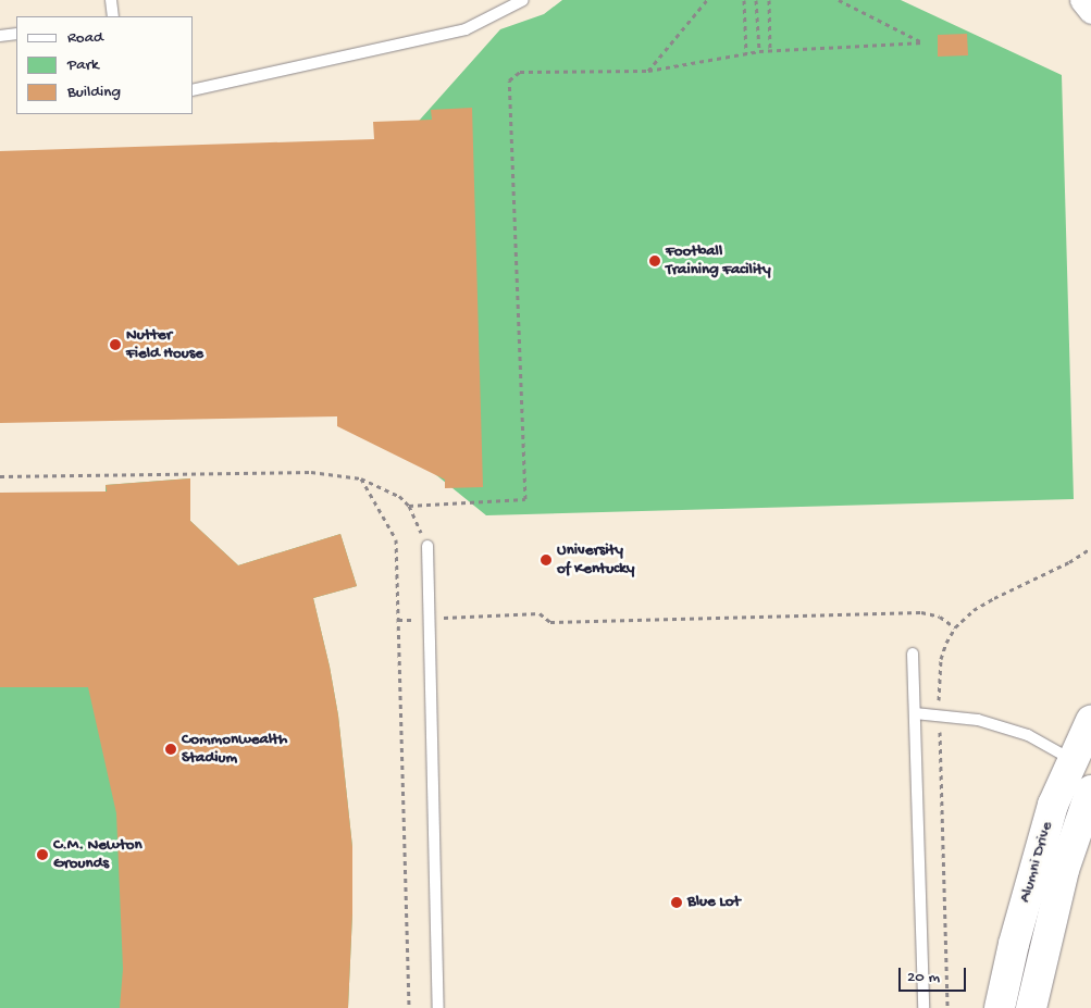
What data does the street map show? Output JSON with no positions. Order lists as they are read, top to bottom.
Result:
{
  "streets": {
    "main road": ["Alumni Drive"]
  },
  "places": [
    "Football Training Facility",
    "Nutter Field House",
    "University of Kentucky",
    "Commonwealth Stadium",
    "C.M. Newton Grounds",
    "Blue Lot"
  ],
  "legend": ["Road", "Park", "Building"],
  "scale_bar": "20 m"
}
